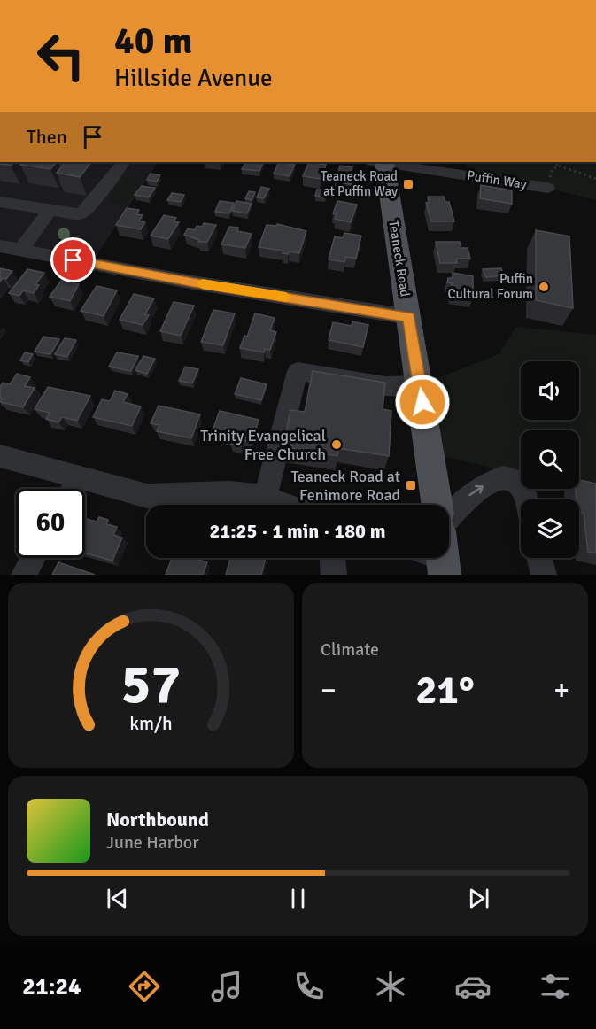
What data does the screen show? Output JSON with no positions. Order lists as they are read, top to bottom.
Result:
{
  "streets": {
    "main road": ["Teaneck Road"],
    "street": ["Puffin Way"]
  },
  "places": {
    "transit": ["Teaneck Road at Puffin Way", "Teaneck Road at Fenimore Road"],
    "other": ["Puffin Cultural Forum", "Trinity Evangelical Free Church"]
  },
  "page": {
    "turn": ["40 m", "Hillside Avenue"],
    "then": "Then",
    "limit": "60",
    "trip": "21:25 · 1 min · 180 m",
    "tile": "Climate",
    "heat": ["−", "21°", "+"],
    "song": ["Northbound", "June Harbor"],
    "tabs": "21:24",
    "gauge": ["57", "km/h"]
  }
}
